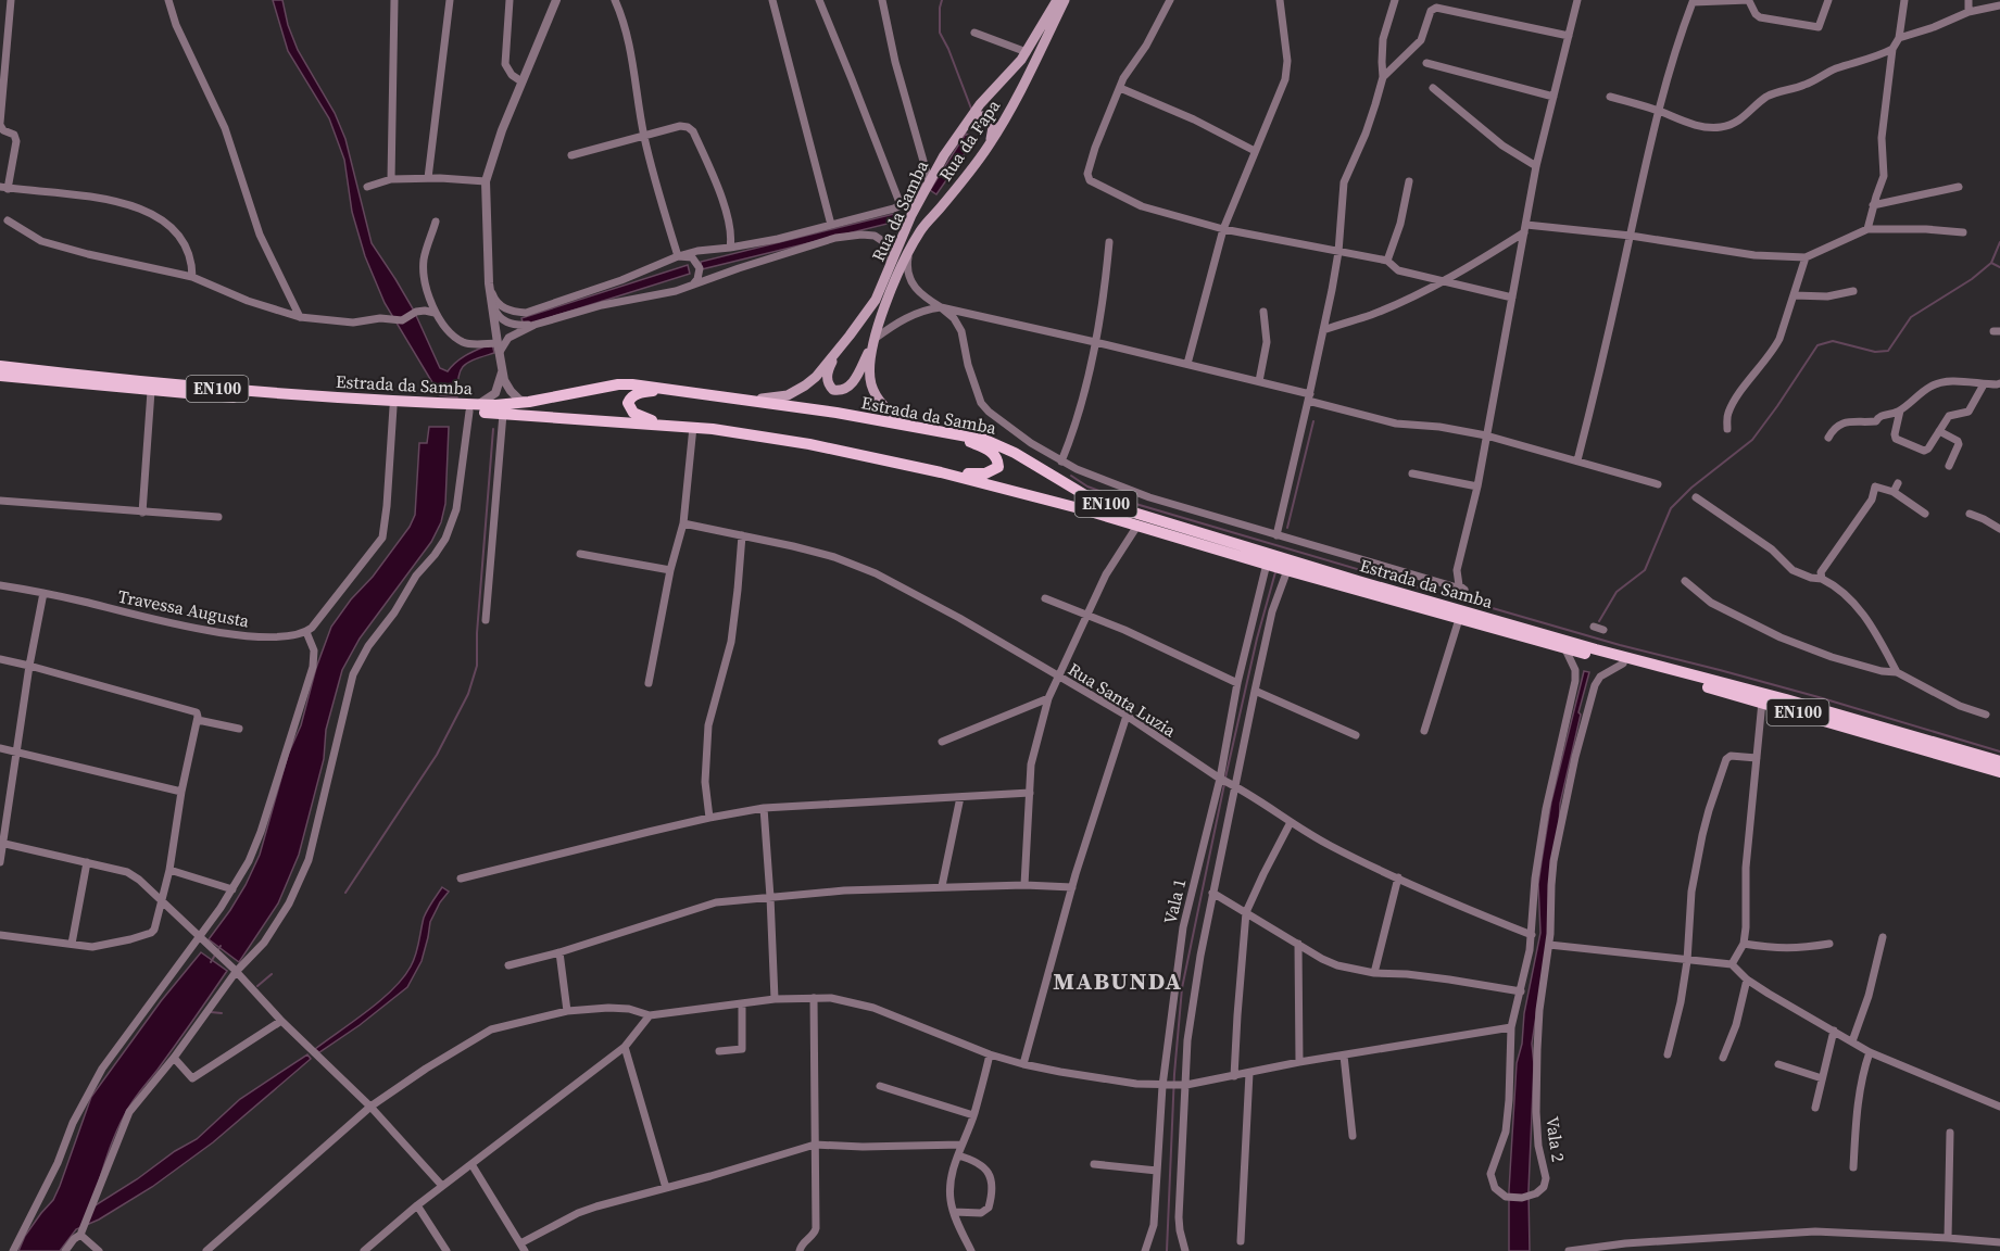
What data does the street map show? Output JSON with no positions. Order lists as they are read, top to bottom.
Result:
{
  "streets": {
    "main road": [
      "Rua da Fapa",
      "Rua da Samba",
      "Estrada da Samba",
      "EN100"
    ],
    "street": [
      "Travessa Augusta",
      "Rua Santa Luzia",
      "Vala 1",
      "Vala 2"
    ]
  },
  "crossings": [
    ["Rua da Fapa", "Estrada da Samba"],
    ["Rua da Samba", "Estrada da Samba"],
    ["Estrada da Samba", "Vala 1"],
    ["Estrada da Samba", "Vala 2"],
    ["Rua Santa Luzia", "Vala 1"],
    ["Rua Santa Luzia", "Vala 2"]
  ],
  "districts": ["MABUNDA"]
}
